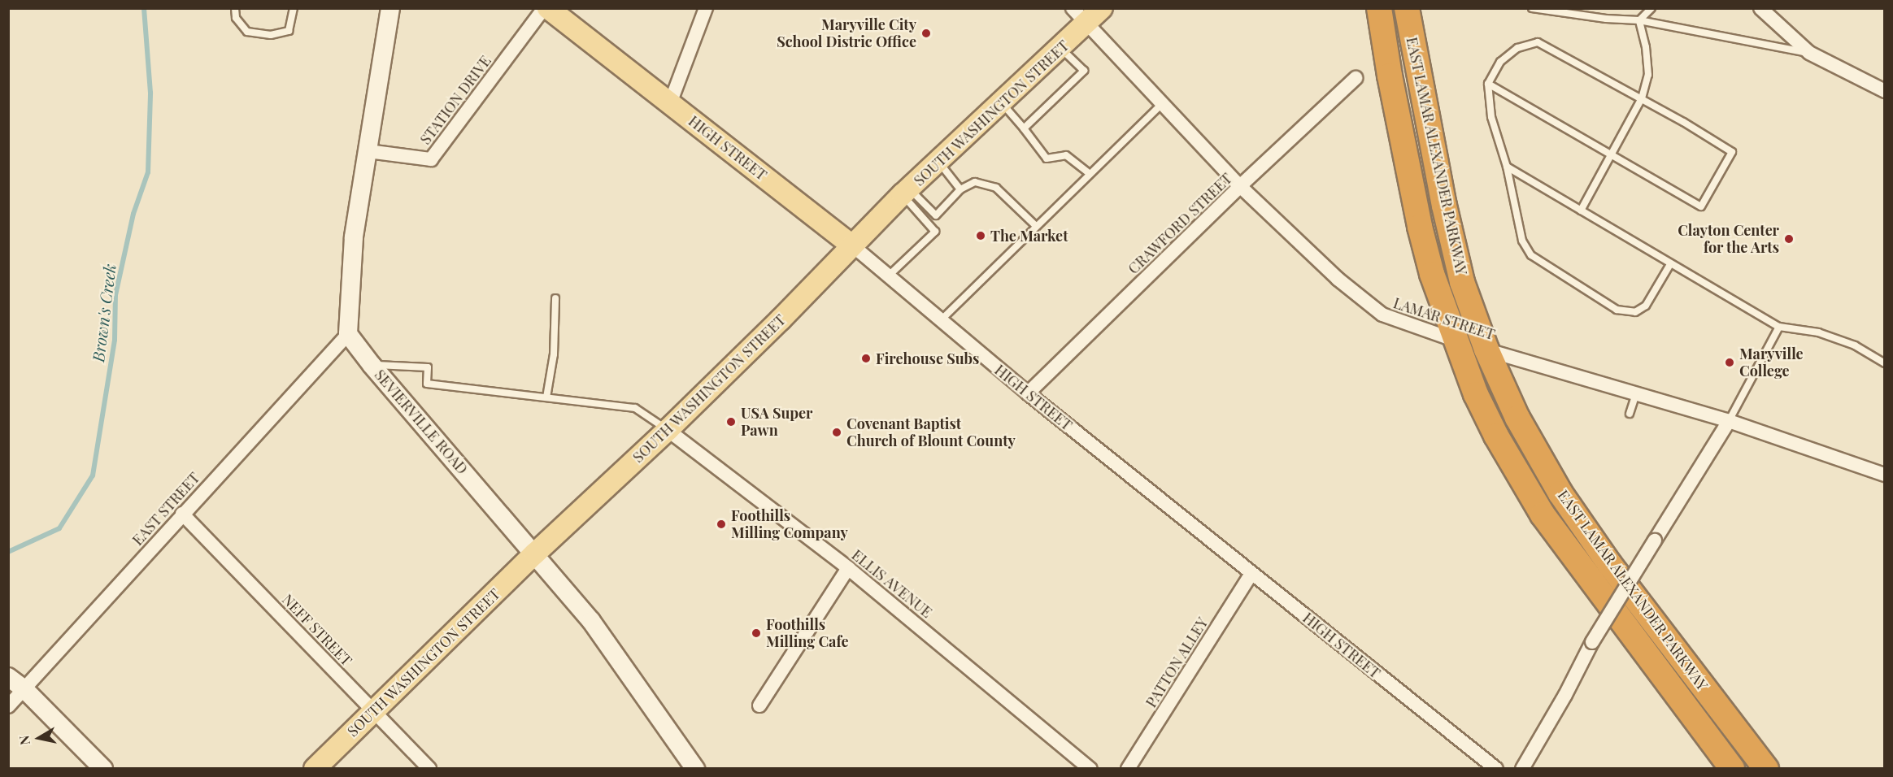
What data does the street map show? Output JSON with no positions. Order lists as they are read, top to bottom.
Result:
{
  "streets": {
    "highway": ["EAST LAMAR ALEXANDER PARKWAY"],
    "main road": ["SOUTH WASHINGTON STREET", "HIGH STREET"],
    "street": [
      "STATION DRIVE",
      "CRAWFORD STREET",
      "LAMAR STREET",
      "SEVIERVILLE ROAD",
      "EAST STREET",
      "ELLIS AVENUE",
      "NEFF STREET",
      "PATTON ALLEY"
    ]
  },
  "crossings": [
    ["SOUTH WASHINGTON STREET", "HIGH STREET"],
    ["SOUTH WASHINGTON STREET", "LAMAR STREET"],
    ["SOUTH WASHINGTON STREET", "SEVIERVILLE ROAD"],
    ["SOUTH WASHINGTON STREET", "ELLIS AVENUE"],
    ["SOUTH WASHINGTON STREET", "NEFF STREET"],
    ["HIGH STREET", "CRAWFORD STREET"],
    ["HIGH STREET", "PATTON ALLEY"],
    ["EAST LAMAR ALEXANDER PARKWAY", "LAMAR STREET"],
    ["CRAWFORD STREET", "LAMAR STREET"],
    ["SEVIERVILLE ROAD", "EAST STREET"],
    ["EAST STREET", "NEFF STREET"]
  ],
  "water": ["Brown's Creek"],
  "places": [
    "Maryville City School Distric Office",
    "The Market",
    "Clayton Center for the Arts",
    "Firehouse Subs",
    "Maryville College",
    "USA Super Pawn",
    "Covenant Baptist Church of Blount County",
    "Foothills Milling Company",
    "Foothills Milling Cafe"
  ],
  "north": "left"
}
